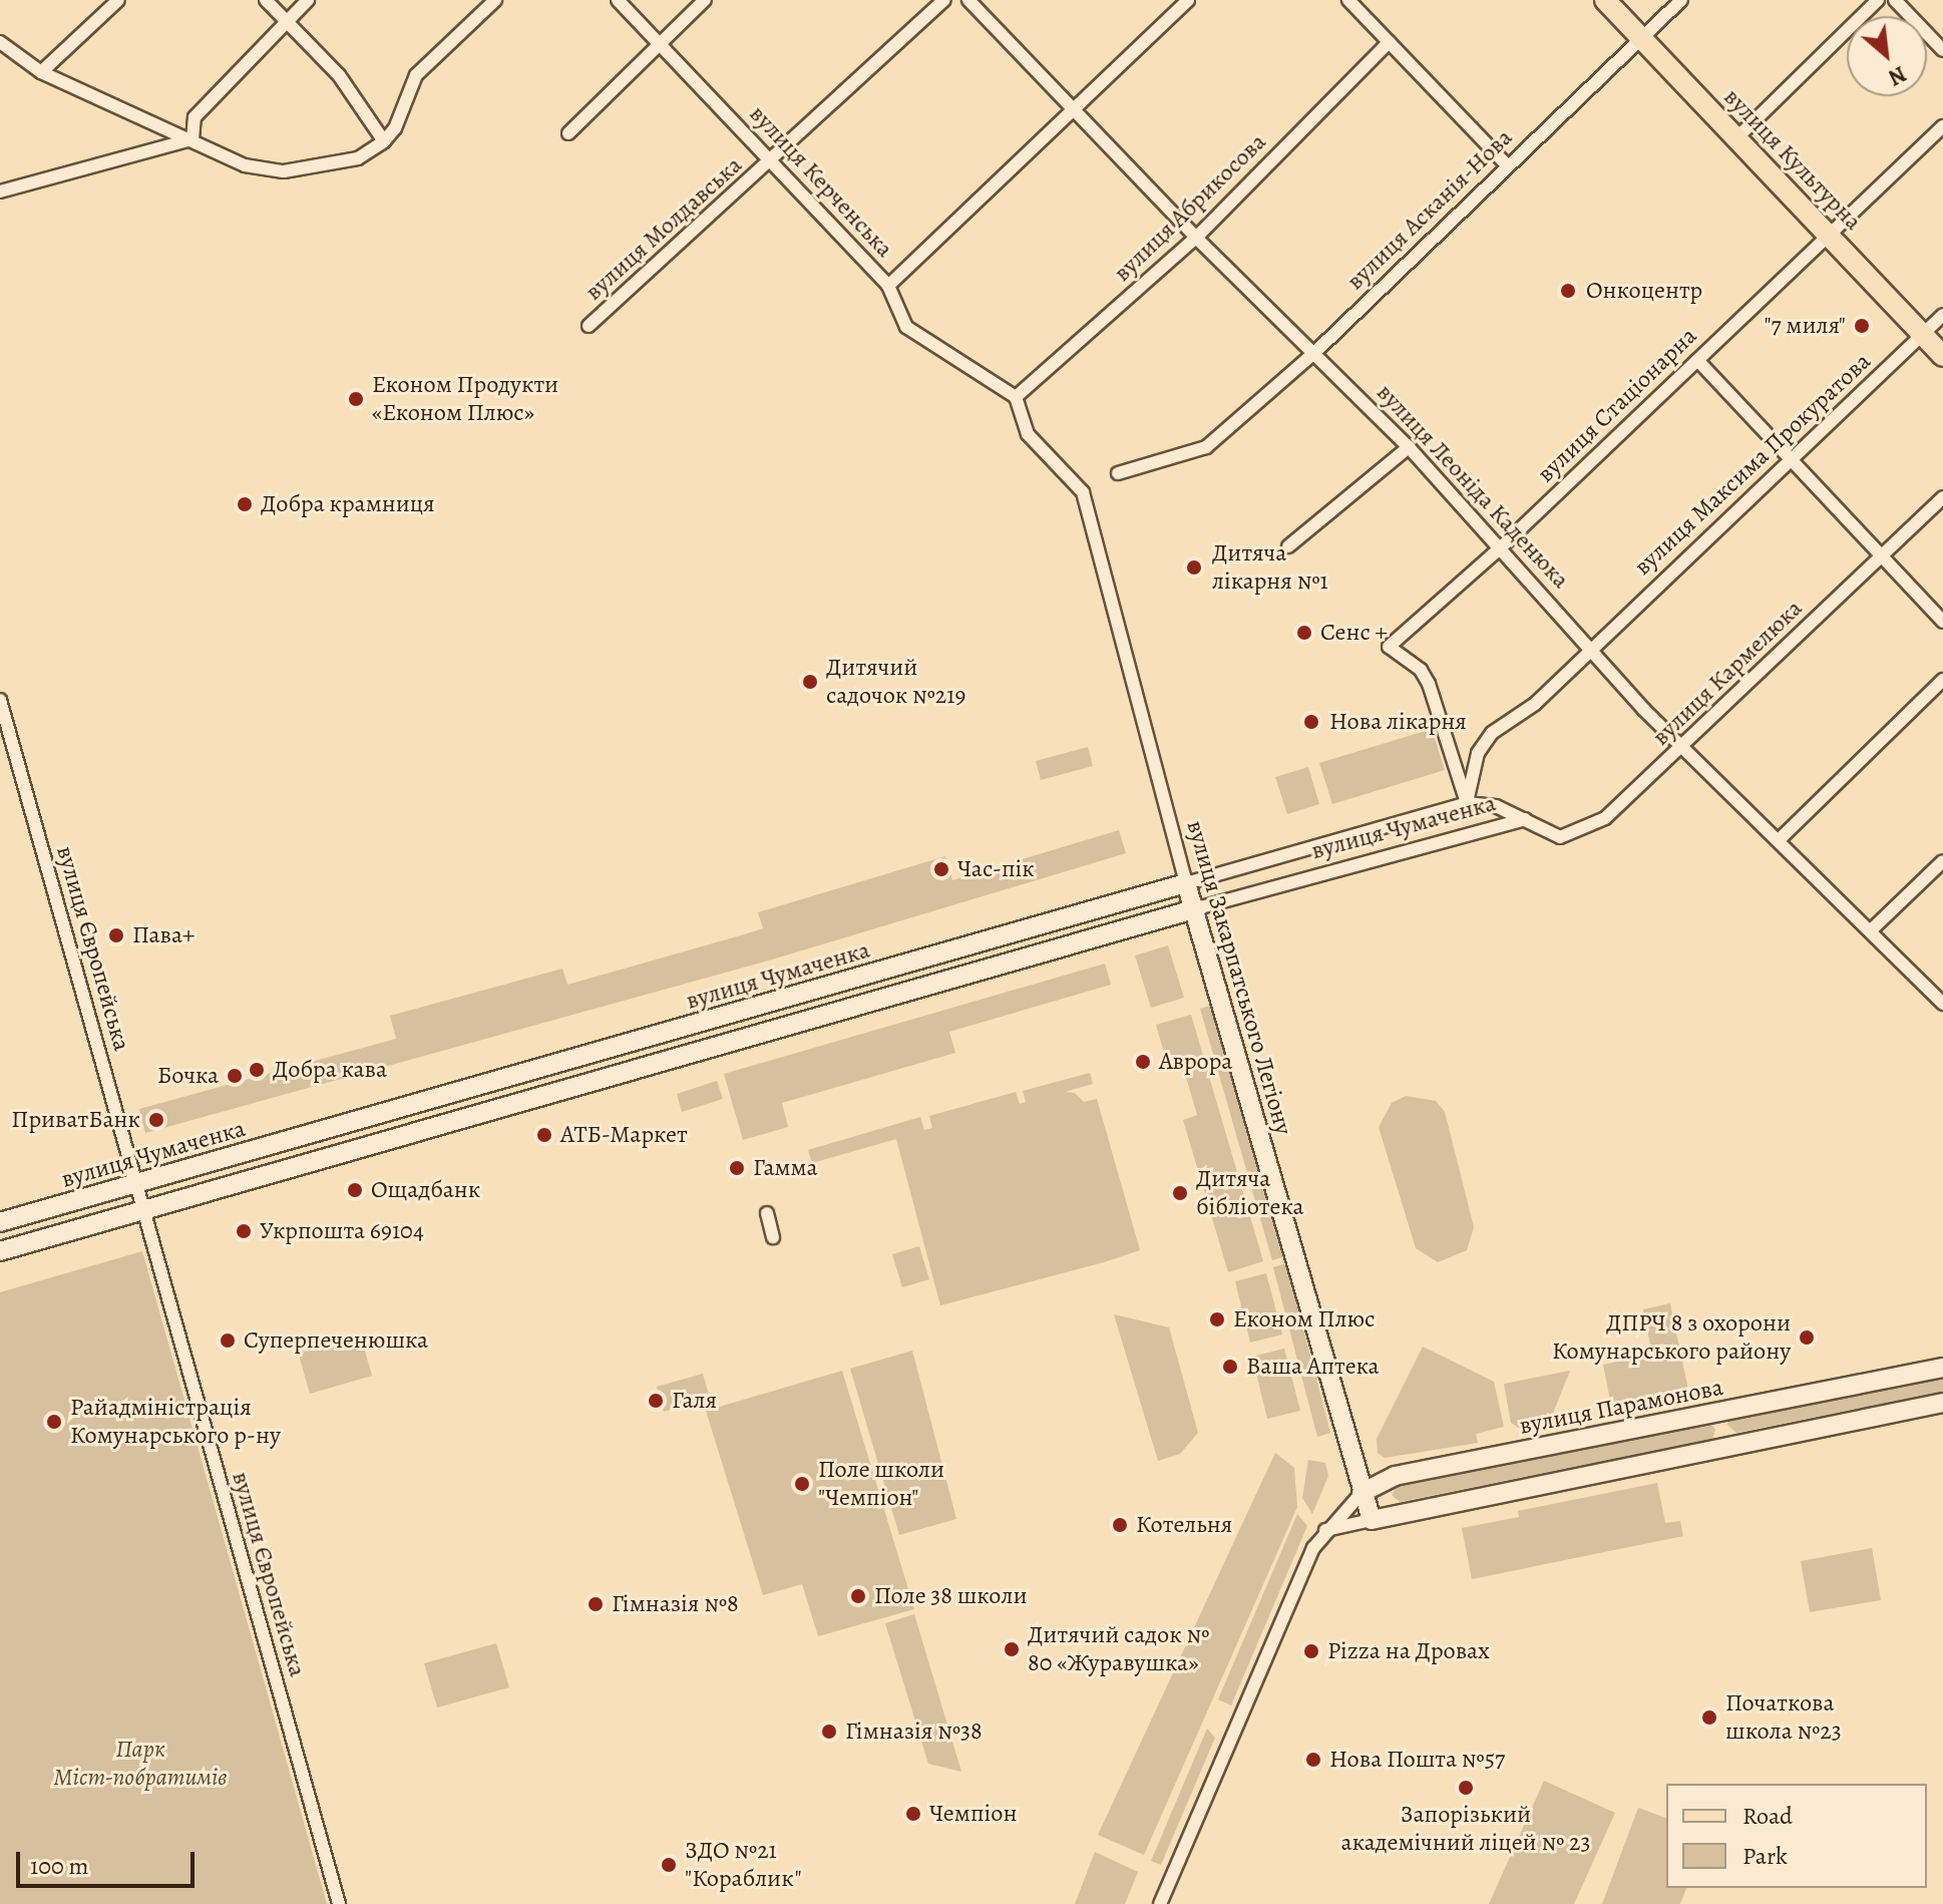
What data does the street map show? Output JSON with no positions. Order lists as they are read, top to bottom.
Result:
{
  "streets": {
    "main road": ["вулиця Культурна"],
    "street": [
      "вулиця Керченська",
      "вулиця Абрикосова",
      "вулиця Асканія-Нова",
      "вулиця Молдавська",
      "вулиця Стаціонарна",
      "вулиця Максима Прокуратова",
      "вулиця Леоніда Каденюка",
      "вулиця Кармелюка",
      "вулиця Чумаченка",
      "вулиця Європейська",
      "вулиця Закарпатського Легіону",
      "вулиця Парамонова"
    ]
  },
  "crossings": [
    ["вулиця Культурна", "вулиця Асканія-Нова"],
    ["вулиця Культурна", "вулиця Стаціонарна"],
    ["вулиця Культурна", "вулиця Максима Прокуратова"],
    ["вулиця Керченська", "вулиця Абрикосова"],
    ["вулиця Керченська", "вулиця Молдавська"],
    ["вулиця Керченська", "вулиця Закарпатського Легіону"],
    ["вулиця Абрикосова", "вулиця Леоніда Каденюка"],
    ["вулиця Абрикосова", "вулиця Закарпатського Легіону"],
    ["вулиця Асканія-Нова", "вулиця Леоніда Каденюка"],
    ["вулиця Стаціонарна", "вулиця Максима Прокуратова"],
    ["вулиця Стаціонарна", "вулиця Леоніда Каденюка"],
    ["вулиця Стаціонарна", "вулиця Чумаченка"],
    ["вулиця Максима Прокуратова", "вулиця Леоніда Каденюка"],
    ["вулиця Максима Прокуратова", "вулиця Чумаченка"],
    ["вулиця Леоніда Каденюка", "вулиця Кармелюка"],
    ["вулиця Кармелюка", "вулиця Чумаченка"],
    ["вулиця Чумаченка", "вулиця Європейська"],
    ["вулиця Чумаченка", "вулиця Закарпатського Легіону"],
    ["вулиця Закарпатського Легіону", "вулиця Парамонова"]
  ],
  "parks": ["Парк Міст-побратимів"],
  "places": [
    "Онкоцентр",
    "\"7 миля\"",
    "Економ Продукти «Економ Плюс»",
    "Добра крамниця",
    "Дитяча лікарня №1",
    "Сенс +",
    "Дитячий садочок №219",
    "Нова лікарня",
    "Час-пік",
    "Пава+",
    "Аврора",
    "Добра кава",
    "Бочка",
    "ПриватБанк",
    "АТБ-Маркет",
    "Гамма",
    "Ощадбанк",
    "Дитяча бібліотека",
    "Укрпошта 69104",
    "Економ Плюс",
    "ДПРЧ 8 з охорони Комунарського району",
    "Суперпеченюшка",
    "Ваша Аптека",
    "Галя",
    "Райадміністрація Комунарського р-ну",
    "Поле школи \"Чемпіон\"",
    "Котельня",
    "Поле 38 школи",
    "Гімназія №8",
    "Дитячий садок № 80 «Журавушка»",
    "Pizza на Дровах",
    "Початкова школа №23",
    "Гімназія №38",
    "Нова Пошта №57",
    "Запорізький академічний ліцей № 23",
    "Чемпіон",
    "ЗДО №21 \"Кораблик\""
  ],
  "legend": ["Road", "Park"],
  "scale_bar": "100 m",
  "north": "bottom right"
}
